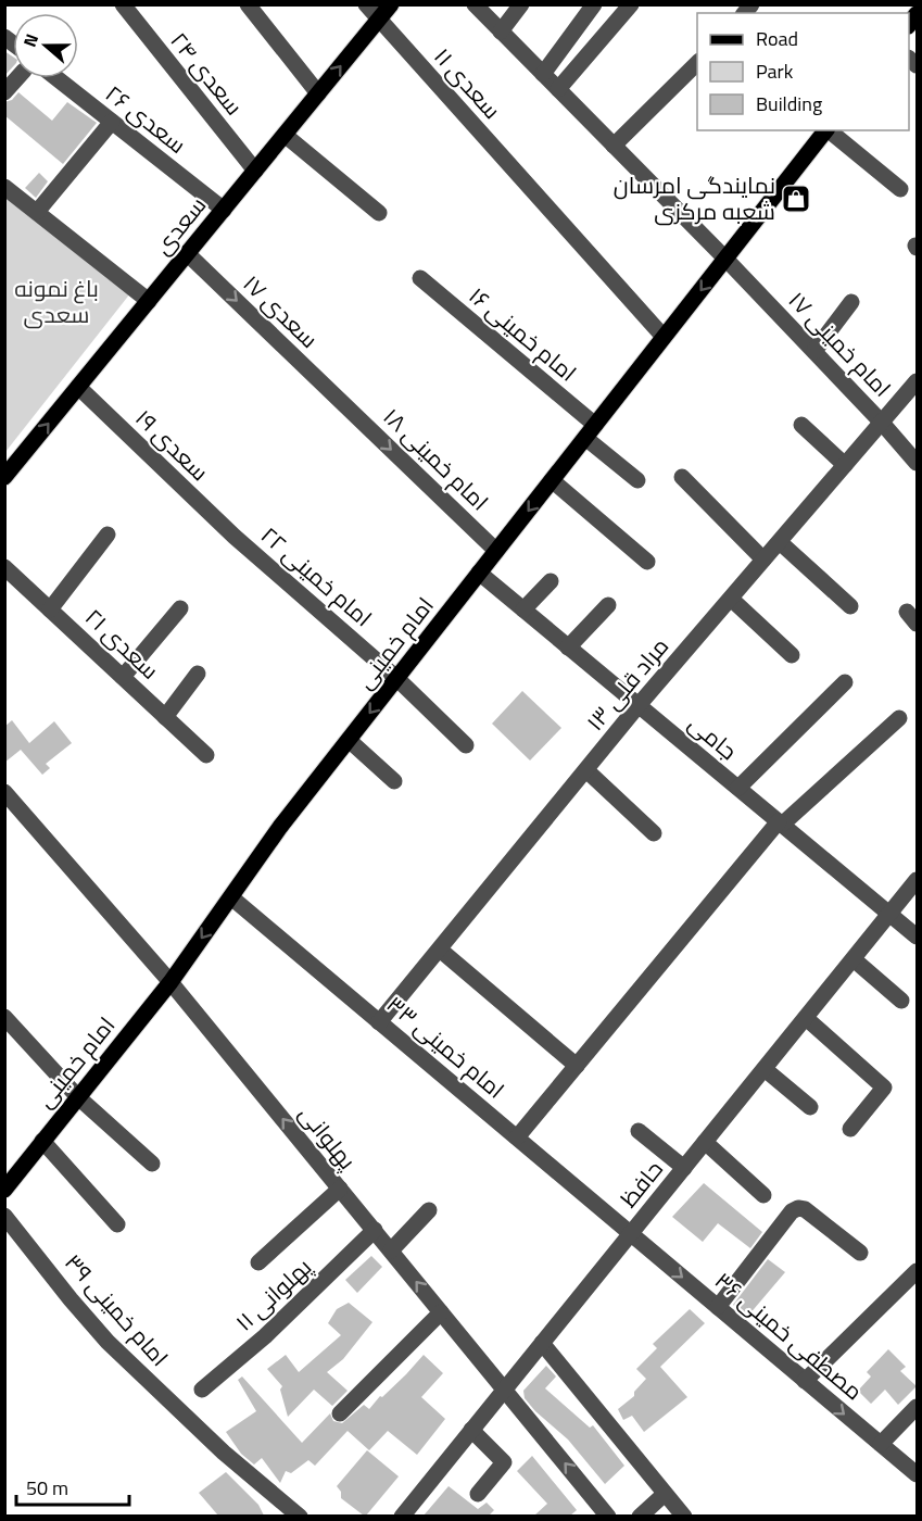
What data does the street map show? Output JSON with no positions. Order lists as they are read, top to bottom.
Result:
{
  "streets": {
    "main road": ["سعدی", "امام خمینی"],
    "street": [
      "سعدی ۲۴",
      "سعدی ۱۱",
      "سعدی ۲۶",
      "سعدی ۱۷",
      "امام خمینی ۱۶",
      "امام خمینی ۱۷",
      "سعدی ۱۹",
      "امام خمینی ۱۸",
      "امام خمینی ۲۲",
      "سعدی ۲۱",
      "مراد قلی ۱۳",
      "جامی",
      "امام خمینی ۳۳",
      "پهلوانی",
      "حافظ",
      "پهلوانی ۱۱",
      "امام خمینی ۳۹",
      "مصطفی خمینی ۳۶"
    ]
  },
  "crossings": [
    ["سعدی ۲۴", "سعدی"],
    ["سعدی ۱۱", "سعدی"],
    ["سعدی ۱۱", "امام خمینی"],
    ["سعدی ۲۶", "سعدی"],
    ["سعدی", "سعدی ۱۷"],
    ["سعدی", "سعدی ۱۹"],
    ["سعدی ۱۷", "امام خمینی ۱۸"],
    ["امام خمینی ۱۶", "امام خمینی"],
    ["امام خمینی ۱۷", "امام خمینی"],
    ["امام خمینی ۱۷", "مراد قلی ۱۳"],
    ["سعدی ۱۹", "امام خمینی ۲۲"],
    ["امام خمینی ۱۸", "امام خمینی"],
    ["امام خمینی ۲۲", "امام خمینی"],
    ["امام خمینی", "جامی"],
    ["امام خمینی", "امام خمینی ۳۳"],
    ["امام خمینی", "پهلوانی"],
    ["مراد قلی ۱۳", "جامی"],
    ["مراد قلی ۱۳", "امام خمینی ۳۳"],
    ["جامی", "حافظ"],
    ["امام خمینی ۳۳", "حافظ"],
    ["امام خمینی ۳۳", "مصطفی خمینی ۳۶"],
    ["پهلوانی", "حافظ"],
    ["پهلوانی", "پهلوانی ۱۱"],
    ["حافظ", "مصطفی خمینی ۳۶"]
  ],
  "one_way": ["سعدی ۱۷", "امام خمینی ۱۸"],
  "parks": ["باغ نمونه سعدی"],
  "places": {
    "shop": ["نمایندگی امرسان شعبه مرکزی"]
  },
  "legend": ["Road", "Park", "Building"],
  "scale_bar": "50 m",
  "north": "left"
}
